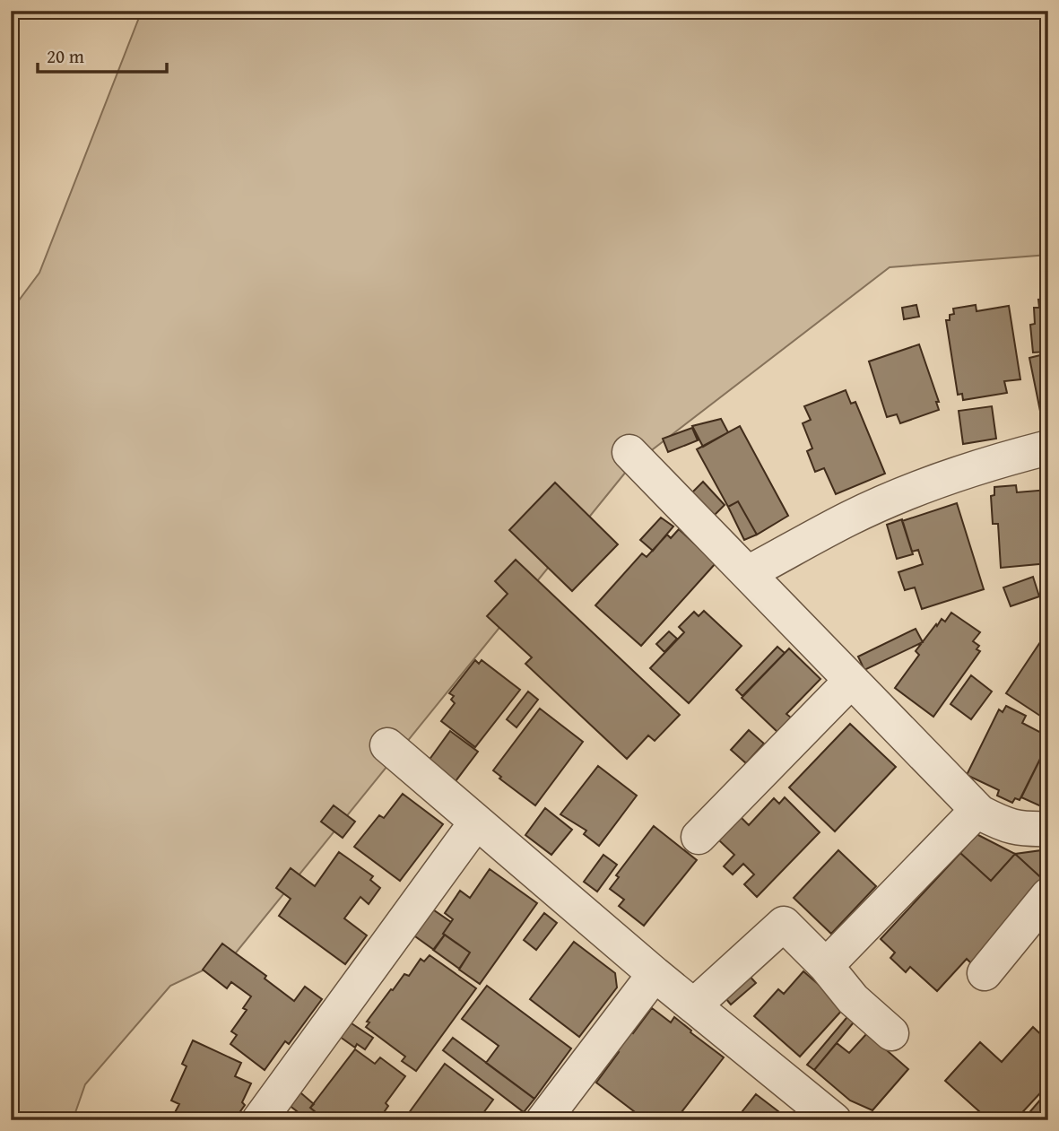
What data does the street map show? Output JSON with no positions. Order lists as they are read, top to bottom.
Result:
{
  "scale_bar": "20 m"
}
